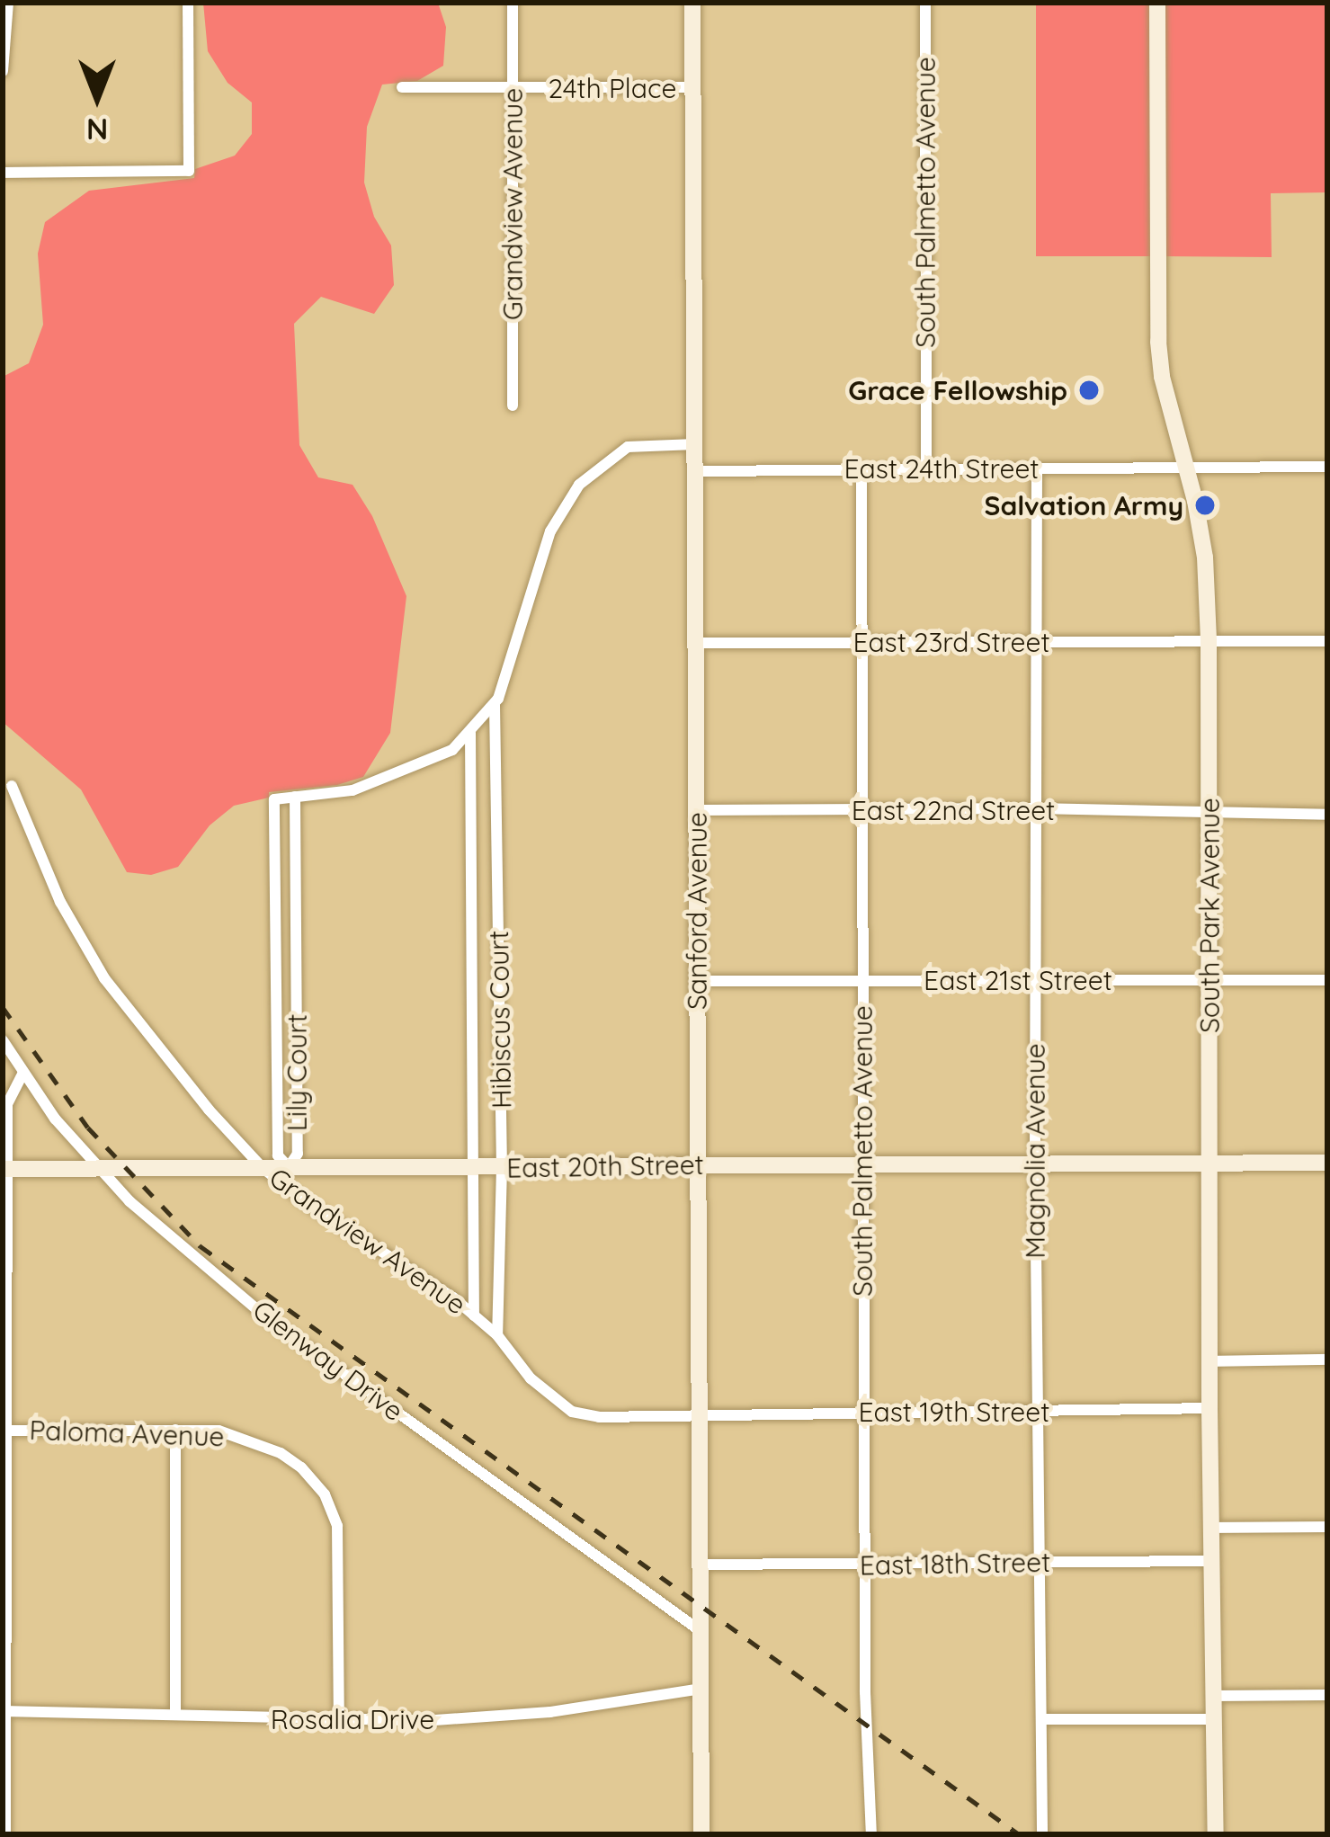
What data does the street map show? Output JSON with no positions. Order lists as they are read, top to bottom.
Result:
{
  "streets": {
    "street": [
      "24th Place",
      "South Palmetto Avenue",
      "Grandview Avenue",
      "East 24th Street",
      "East 23rd Street",
      "East 22nd Street",
      "Sanford Avenue",
      "South Park Avenue",
      "East 21st Street",
      "Hibiscus Court",
      "Lily Court",
      "Magnolia Avenue",
      "East 20th Street",
      "Glenway Drive",
      "East 19th Street",
      "Paloma Avenue",
      "East 18th Street",
      "Rosalia Drive"
    ]
  },
  "crossings": [
    ["24th Place", "Grandview Avenue"],
    ["24th Place", "Sanford Avenue"],
    ["South Palmetto Avenue", "East 24th Street"],
    ["South Palmetto Avenue", "East 23rd Street"],
    ["South Palmetto Avenue", "East 22nd Street"],
    ["South Palmetto Avenue", "East 21st Street"],
    ["South Palmetto Avenue", "East 20th Street"],
    ["South Palmetto Avenue", "East 19th Street"],
    ["South Palmetto Avenue", "East 18th Street"],
    ["Grandview Avenue", "Sanford Avenue"],
    ["Grandview Avenue", "Hibiscus Court"],
    ["Grandview Avenue", "East 20th Street"],
    ["Grandview Avenue", "East 19th Street"],
    ["East 24th Street", "Sanford Avenue"],
    ["East 24th Street", "South Park Avenue"],
    ["East 24th Street", "Magnolia Avenue"],
    ["East 23rd Street", "Sanford Avenue"],
    ["East 23rd Street", "South Park Avenue"],
    ["East 23rd Street", "Magnolia Avenue"],
    ["East 22nd Street", "Sanford Avenue"],
    ["East 22nd Street", "South Park Avenue"],
    ["East 22nd Street", "Magnolia Avenue"],
    ["Sanford Avenue", "East 21st Street"],
    ["Sanford Avenue", "East 20th Street"],
    ["Sanford Avenue", "Glenway Drive"],
    ["Sanford Avenue", "East 19th Street"],
    ["Sanford Avenue", "East 18th Street"],
    ["Sanford Avenue", "Rosalia Drive"],
    ["South Park Avenue", "East 21st Street"],
    ["South Park Avenue", "East 20th Street"],
    ["South Park Avenue", "East 19th Street"],
    ["South Park Avenue", "East 18th Street"],
    ["East 21st Street", "Magnolia Avenue"],
    ["Hibiscus Court", "East 20th Street"],
    ["Lily Court", "East 20th Street"],
    ["Magnolia Avenue", "East 20th Street"],
    ["Magnolia Avenue", "East 19th Street"],
    ["Magnolia Avenue", "East 18th Street"],
    ["East 20th Street", "Glenway Drive"],
    ["Paloma Avenue", "Rosalia Drive"]
  ],
  "places": ["Grace Fellowship", "Salvation Army"],
  "north": "bottom"
}
